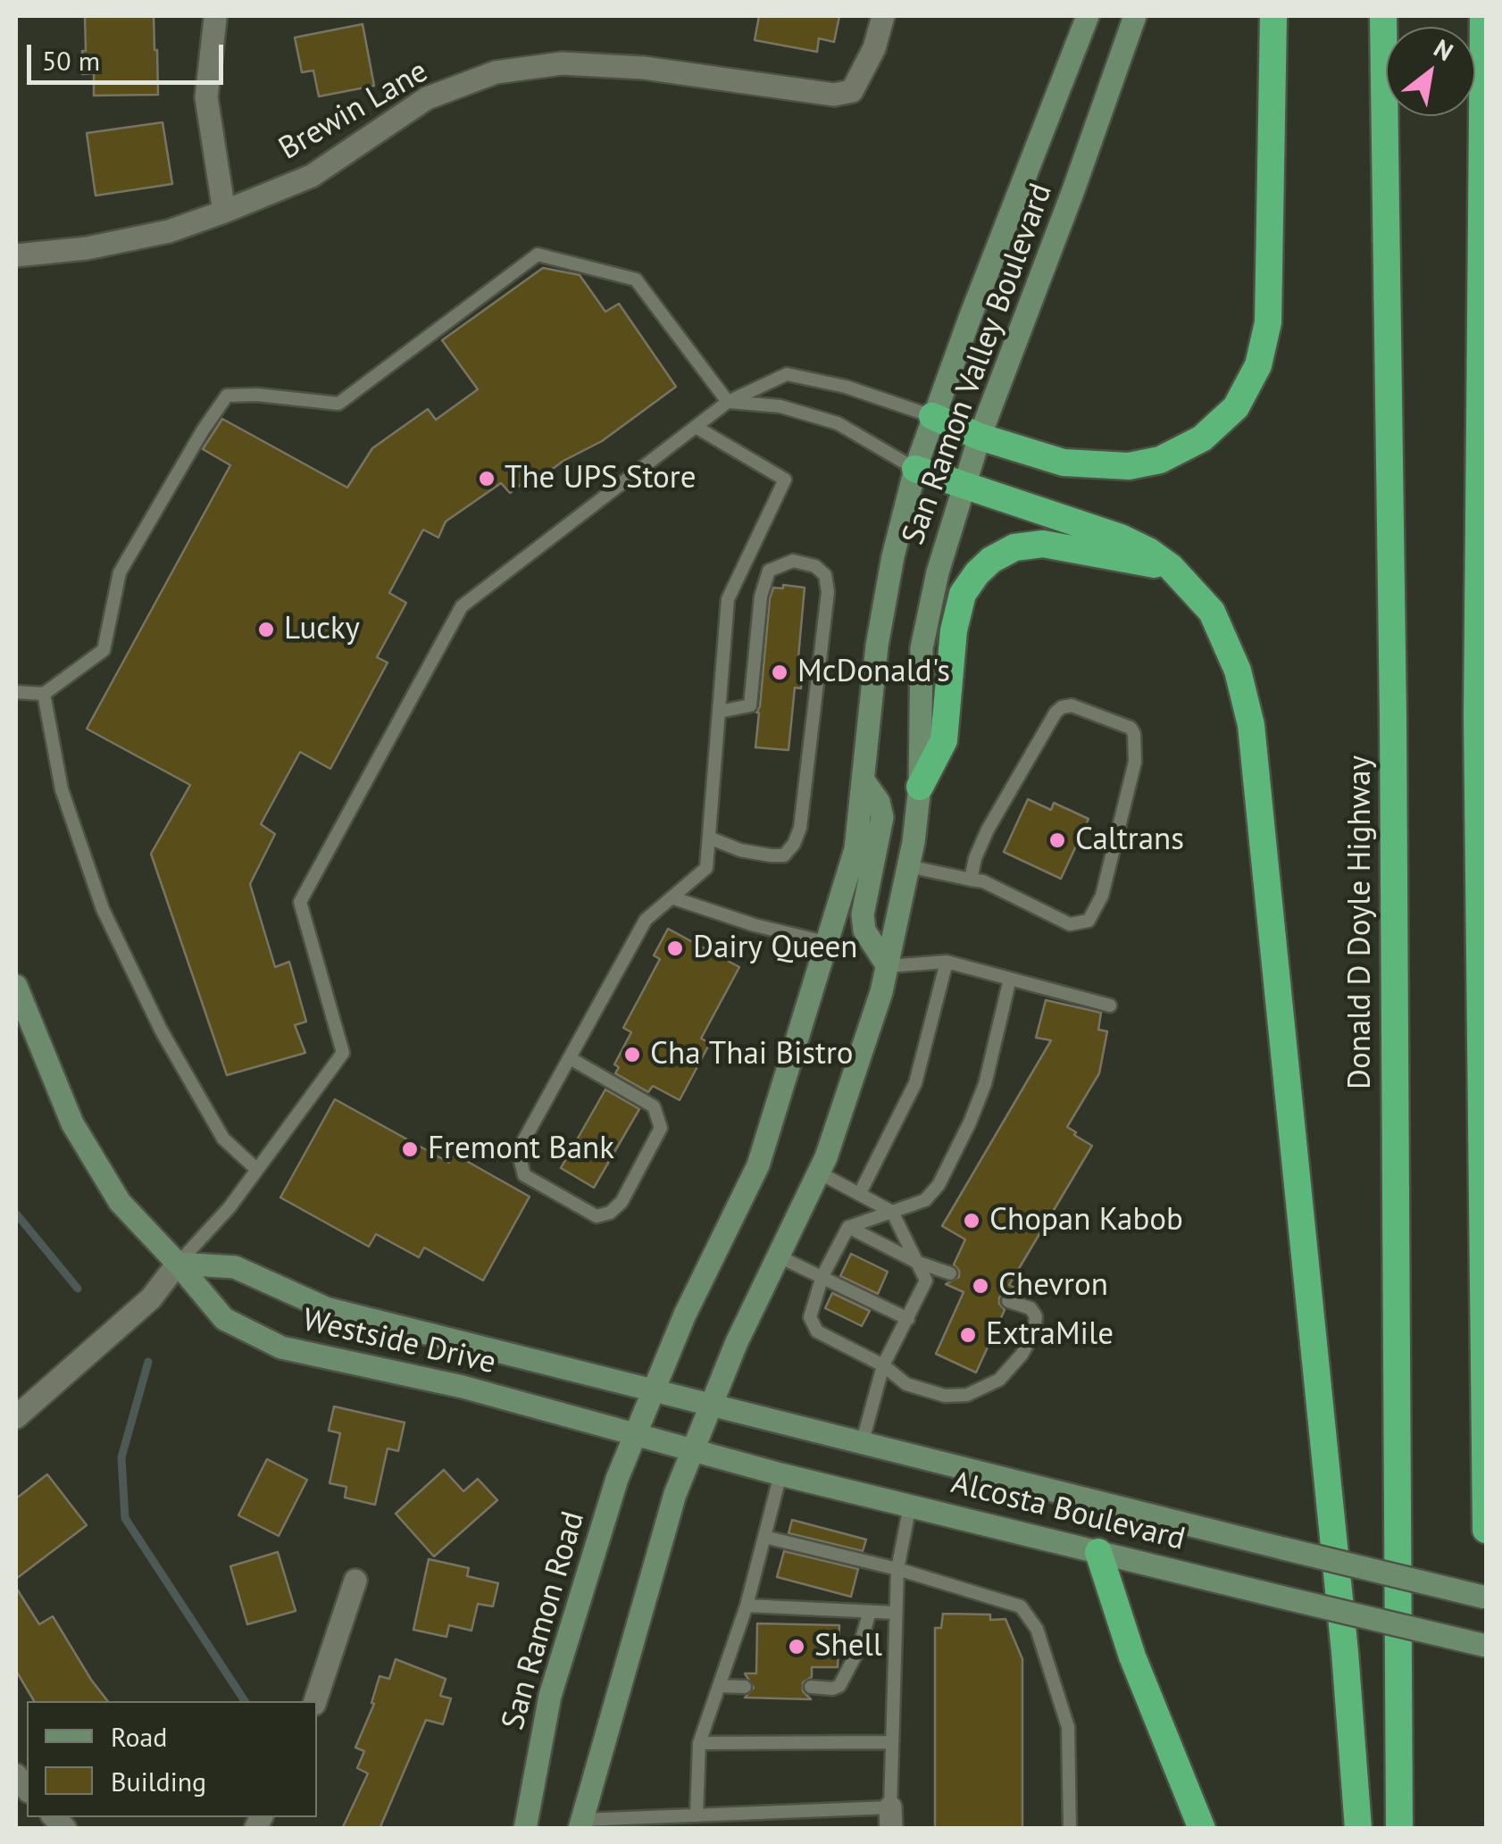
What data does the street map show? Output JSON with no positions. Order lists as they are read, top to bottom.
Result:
{
  "streets": {
    "highway": ["Donald D Doyle Highway"],
    "main road": [
      "San Ramon Valley Boulevard",
      "Westside Drive",
      "Alcosta Boulevard",
      "San Ramon Road"
    ],
    "street": ["Brewin Lane"]
  },
  "crossings": [
    ["San Ramon Valley Boulevard", "Westside Drive"],
    ["San Ramon Valley Boulevard", "Alcosta Boulevard"],
    ["San Ramon Valley Boulevard", "San Ramon Road"],
    ["Westside Drive", "Alcosta Boulevard"],
    ["Westside Drive", "San Ramon Road"],
    ["Alcosta Boulevard", "San Ramon Road"]
  ],
  "places": [
    "The UPS Store",
    "Lucky",
    "McDonald's",
    "Caltrans",
    "Dairy Queen",
    "Cha Thai Bistro",
    "Fremont Bank",
    "Chopan Kabob",
    "Chevron",
    "ExtraMile",
    "Shell"
  ],
  "legend": ["Road", "Building"],
  "scale_bar": "50 m",
  "north": "top right"
}
